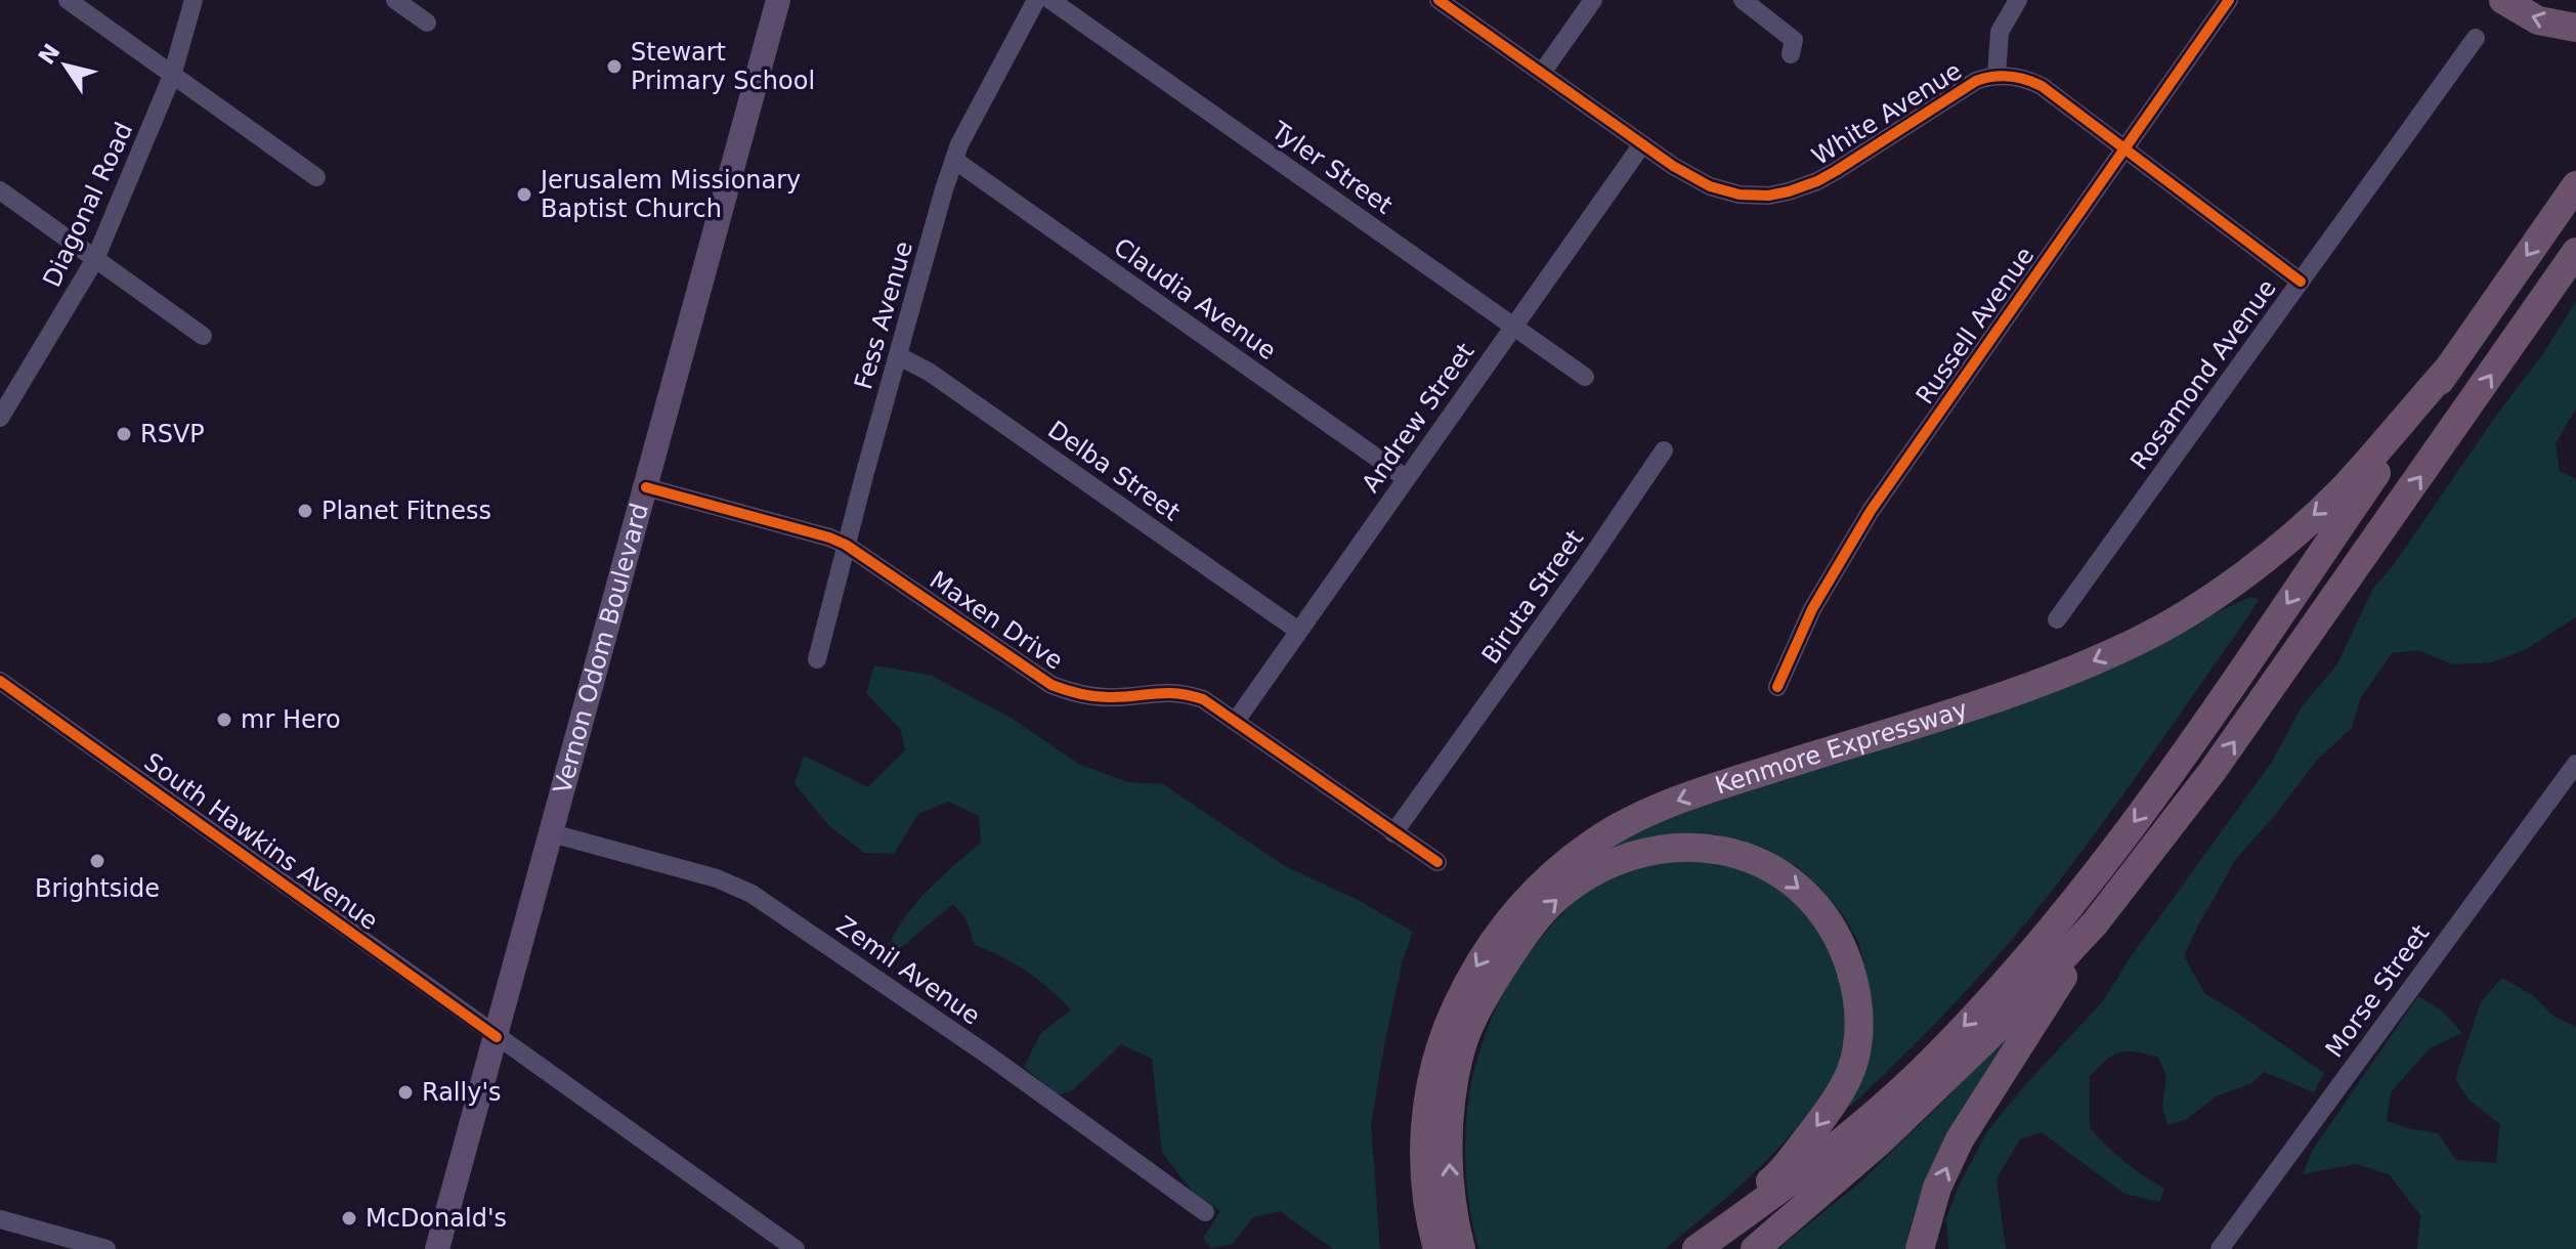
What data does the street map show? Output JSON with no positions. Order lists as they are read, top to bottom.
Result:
{
  "streets": {
    "highway": ["Kenmore Expressway"],
    "main road": ["Vernon Odom Boulevard"],
    "street": [
      "White Avenue",
      "Tyler Street",
      "Diagonal Road",
      "Claudia Avenue",
      "Fess Avenue",
      "Russell Avenue",
      "Rosamond Avenue",
      "Andrew Street",
      "Delba Street",
      "Biruta Street",
      "Maxen Drive",
      "South Hawkins Avenue",
      "Zemil Avenue",
      "Morse Street"
    ]
  },
  "crossings": [
    ["White Avenue", "Russell Avenue"],
    ["White Avenue", "Rosamond Avenue"],
    ["White Avenue", "Andrew Street"],
    ["Tyler Street", "Andrew Street"],
    ["Claudia Avenue", "Fess Avenue"],
    ["Claudia Avenue", "Andrew Street"],
    ["Fess Avenue", "Delba Street"],
    ["Fess Avenue", "Maxen Drive"],
    ["Andrew Street", "Delba Street"],
    ["Andrew Street", "Maxen Drive"],
    ["Biruta Street", "Maxen Drive"],
    ["Maxen Drive", "Vernon Odom Boulevard"],
    ["Vernon Odom Boulevard", "South Hawkins Avenue"],
    ["Vernon Odom Boulevard", "Zemil Avenue"]
  ],
  "places": [
    "Stewart Primary School",
    "Jerusalem Missionary Baptist Church",
    "RSVP",
    "Planet Fitness",
    "mr Hero",
    "Brightside",
    "Rally's",
    "McDonald's"
  ],
  "north": "top left"
}
